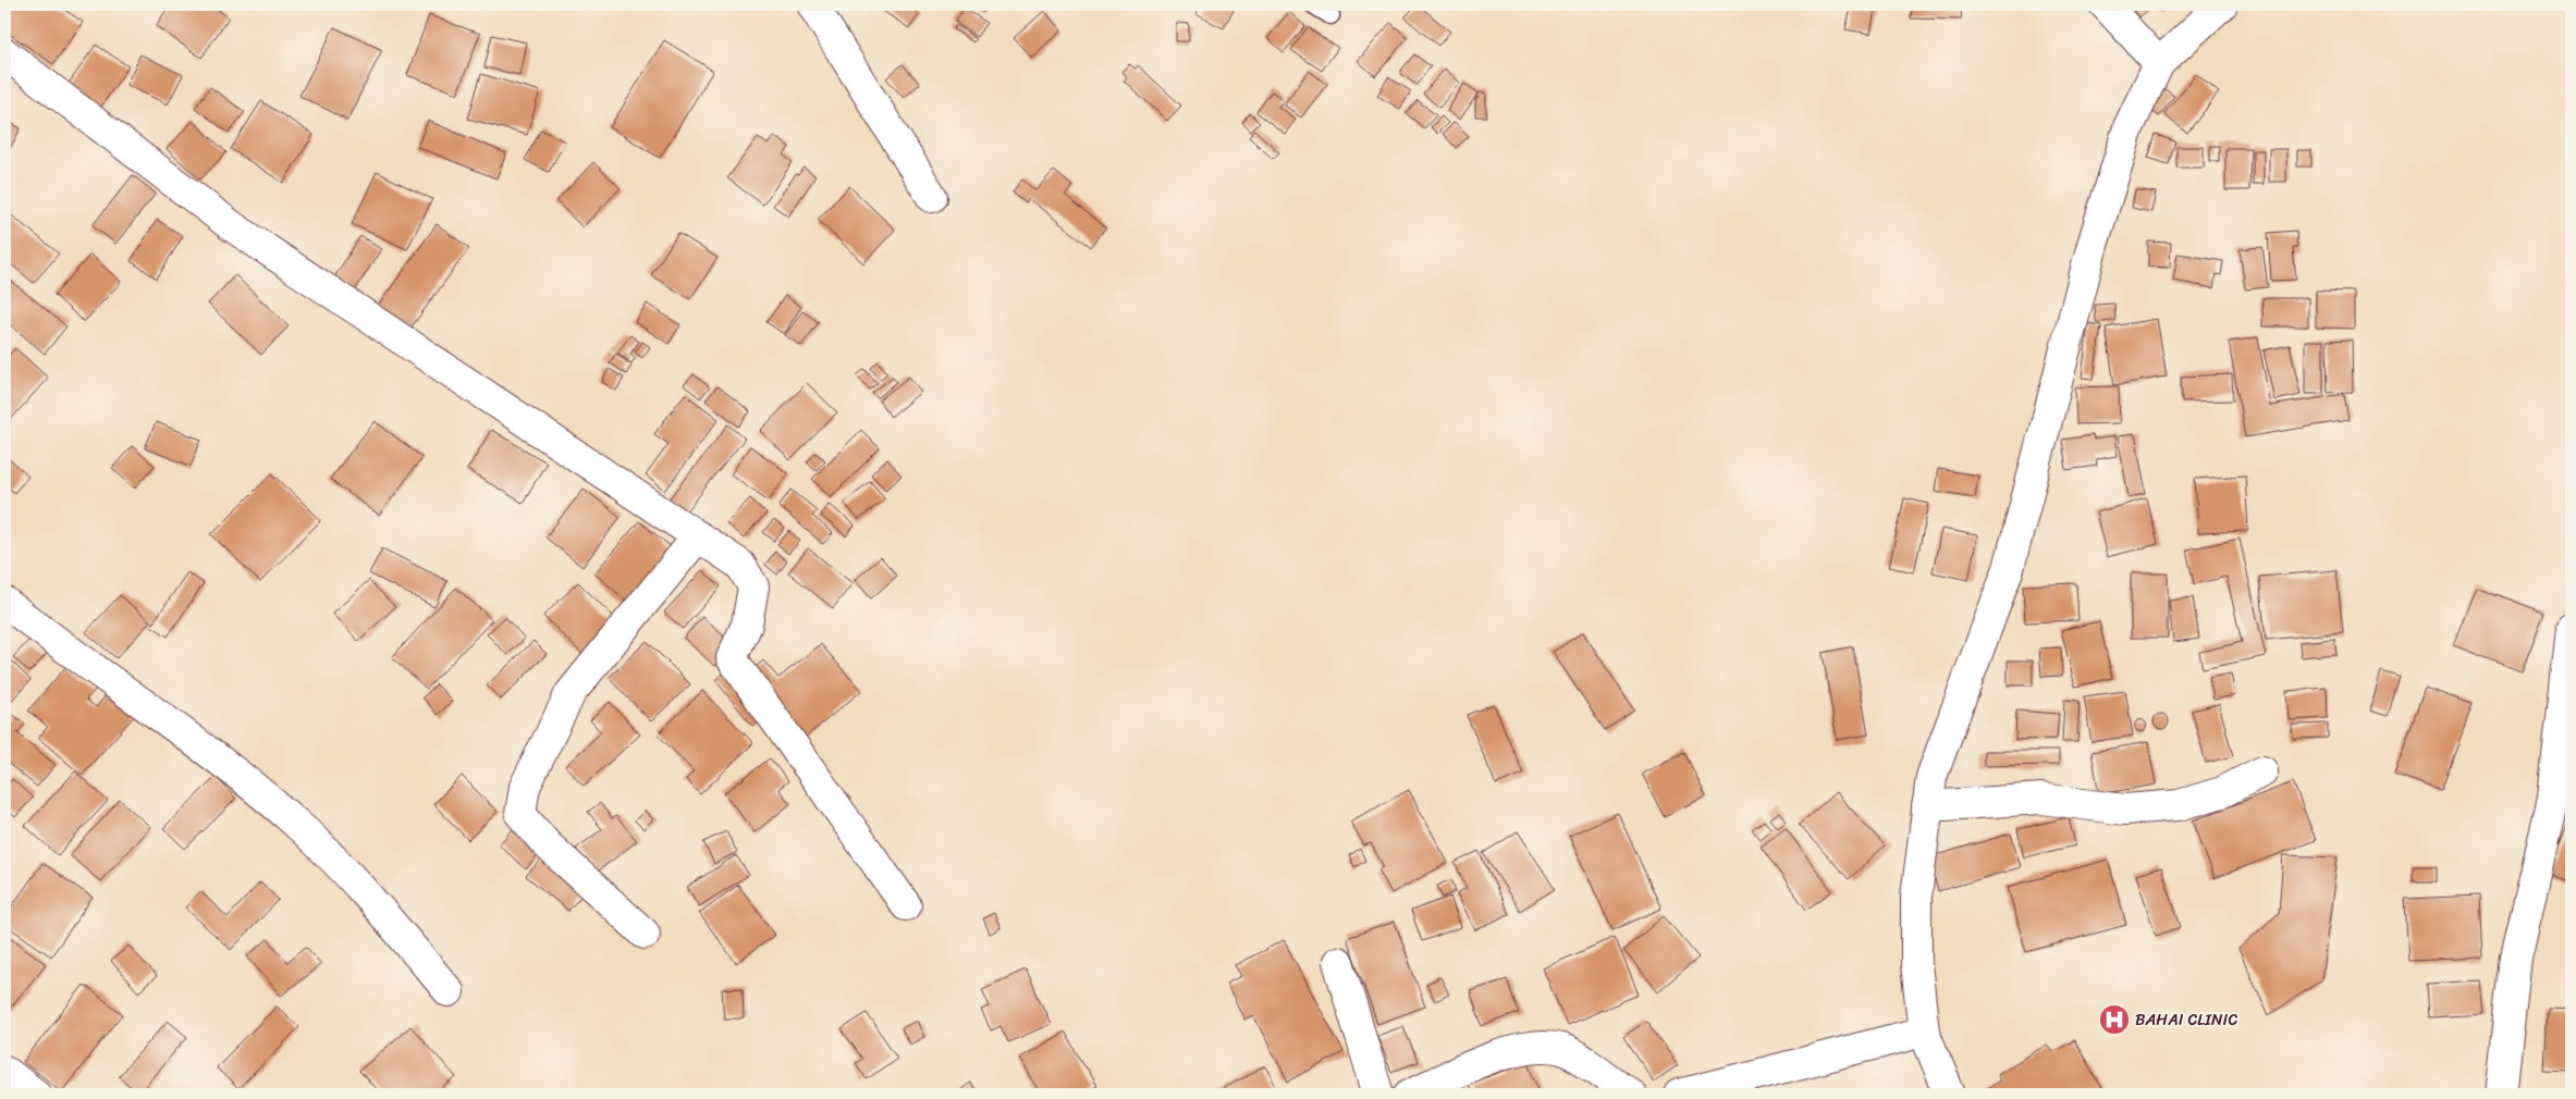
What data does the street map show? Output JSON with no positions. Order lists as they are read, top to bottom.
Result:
{
  "places": {
    "hospital": ["BAHAI CLINIC"]
  }
}
